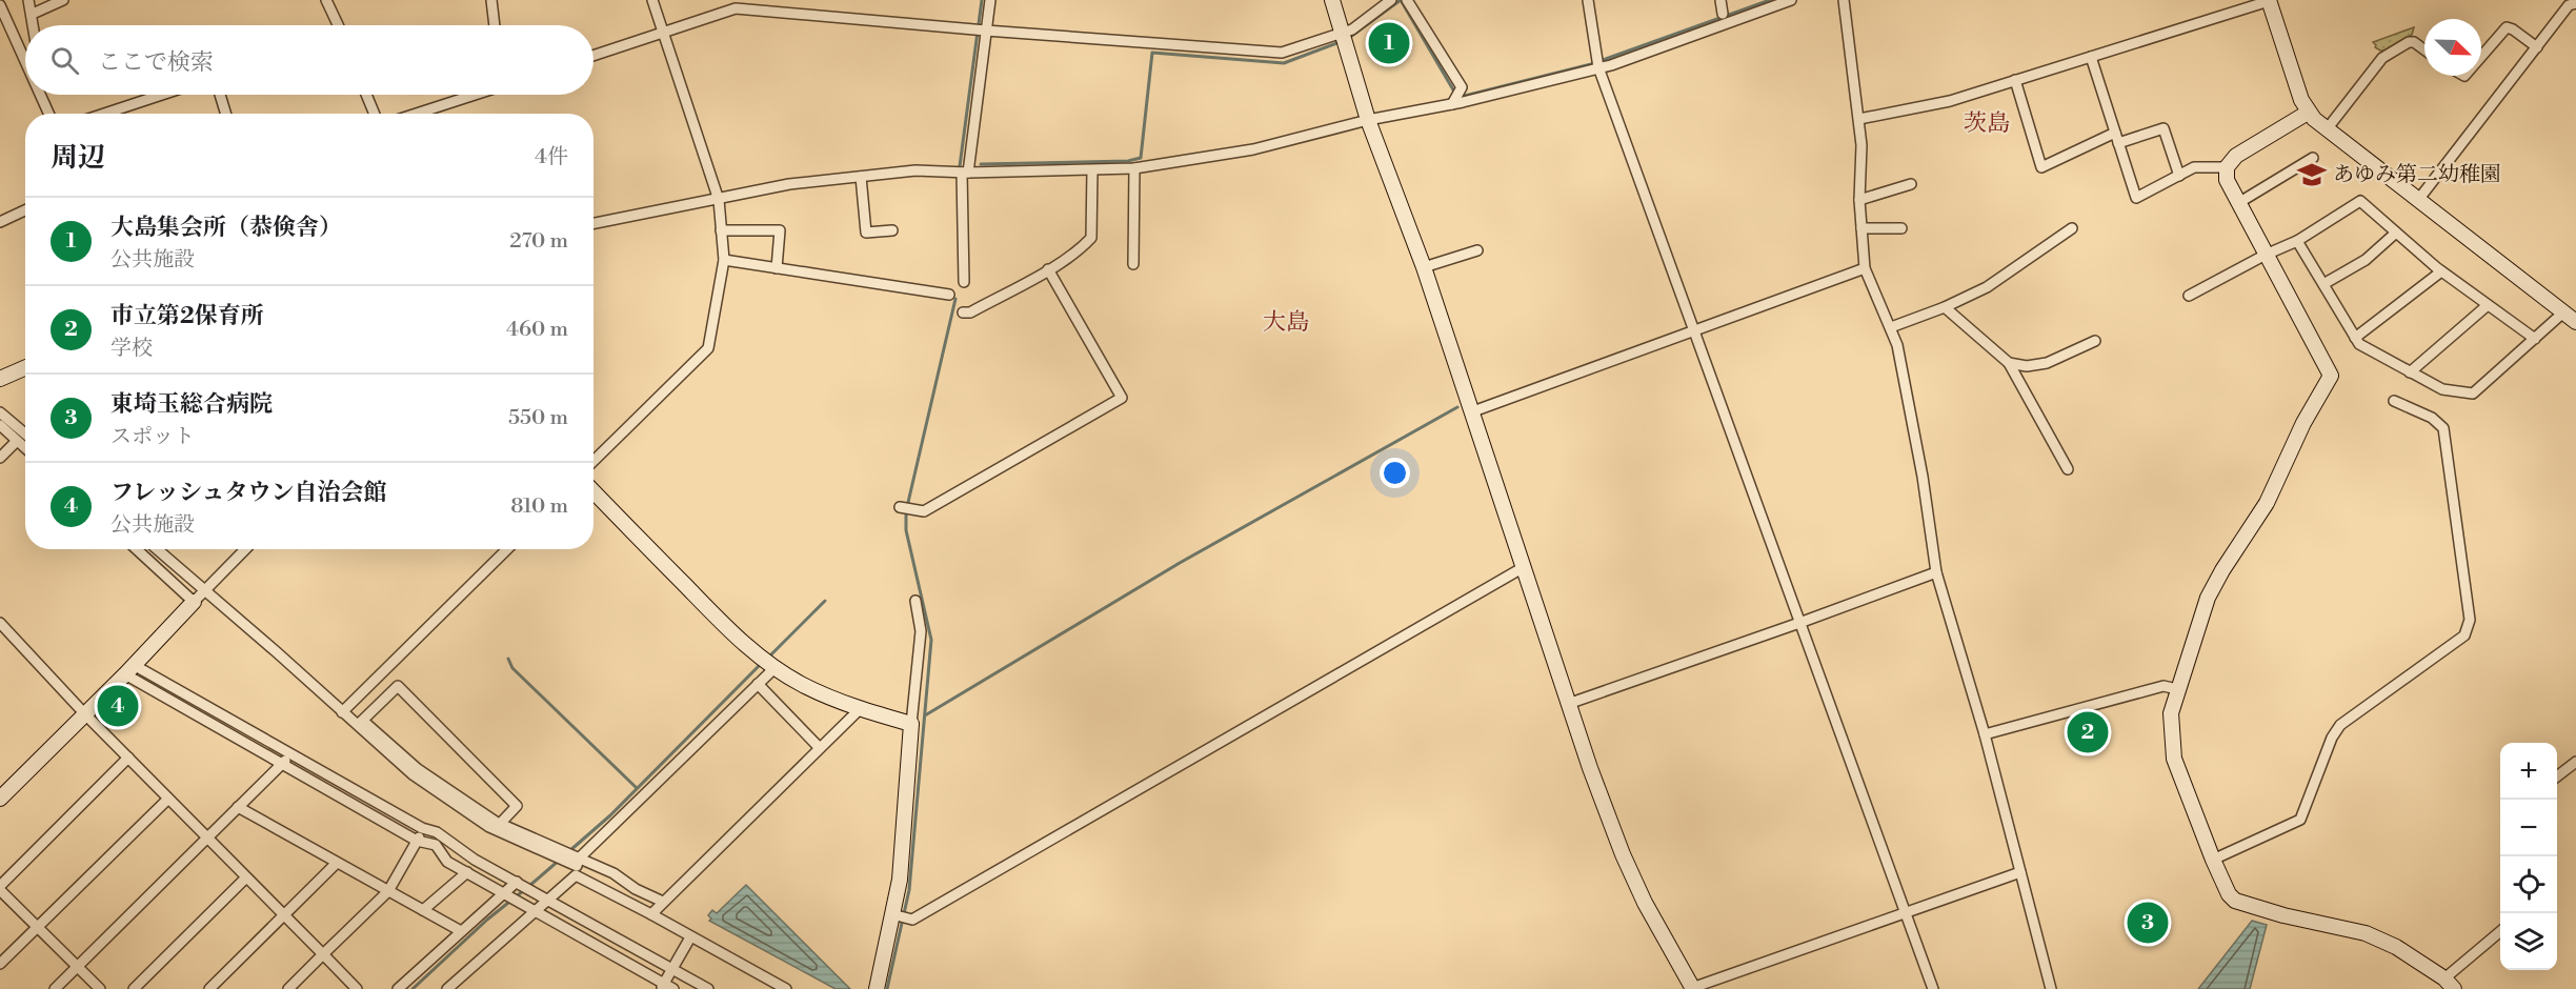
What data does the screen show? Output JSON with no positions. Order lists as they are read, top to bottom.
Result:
{
  "districts": ["茨島", "大島"],
  "places": {
    "school or university": ["あゆみ第二幼稚園"]
  },
  "north": "bottom right",
  "page": {
    "pins": [
      "1",
      "4",
      "2",
      "3"
    ],
    "search": "ここで検索",
    "heading": ["周辺", "4件"],
    "list": [
      {
        "mark": "1",
        "name": "大島集会所（恭倹舎）",
        "note": "公共施設",
        "value": "270 m"
      },
      {
        "mark": "2",
        "name": "市立第2保育所",
        "note": "学校",
        "value": "460 m"
      },
      {
        "mark": "3",
        "name": "東埼玉総合病院",
        "note": "スポット",
        "value": "550 m"
      },
      {
        "mark": "4",
        "name": "フレッシュタウン自治会館",
        "note": "公共施設",
        "value": "810 m"
      }
    ],
    "map_buttons": ["+", "−"]
  }
}
